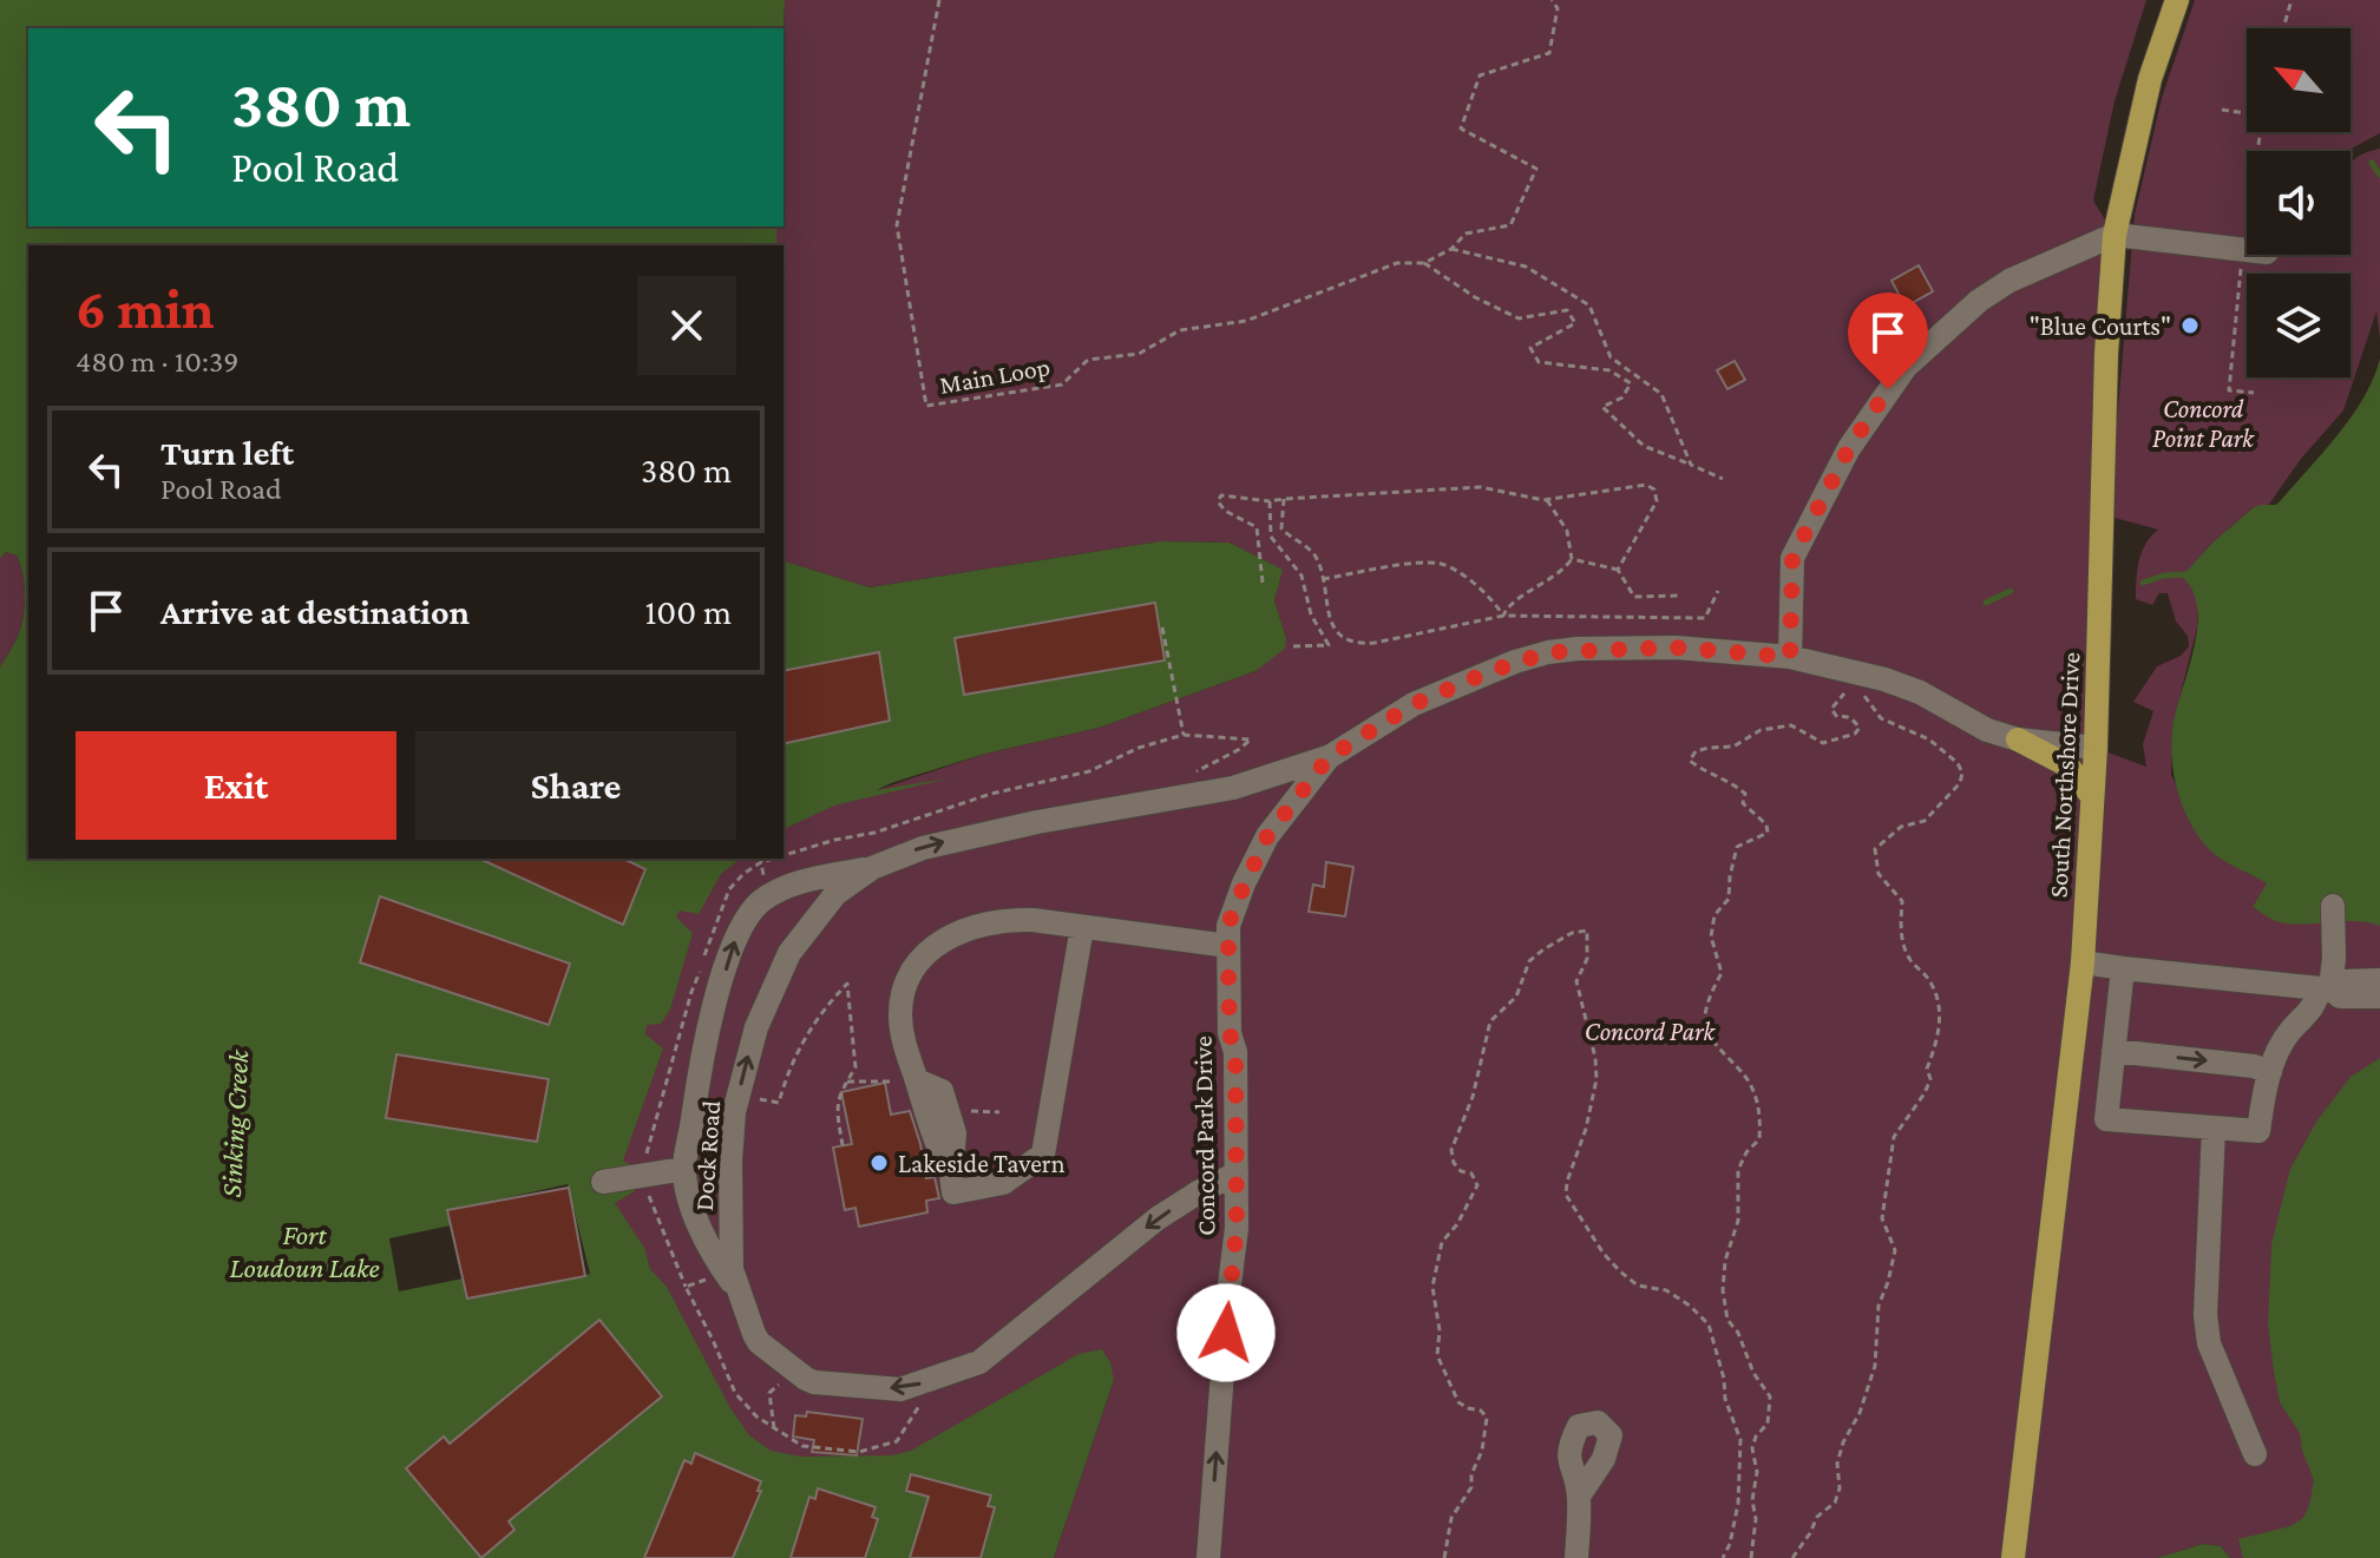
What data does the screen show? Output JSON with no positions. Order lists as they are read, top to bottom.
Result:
{
  "streets": {
    "main road": ["South Northshore Drive"],
    "street": ["Concord Park Drive", "Dock Road"],
    "path": ["Main Loop"]
  },
  "crossings": [
    ["South Northshore Drive", "Concord Park Drive"],
    ["Concord Park Drive", "Dock Road"]
  ],
  "water": ["Sinking Creek", "Fort Loudoun Lake"],
  "parks": ["Concord Point Park", "Concord Park"],
  "places": ["\"Blue Courts\"", "Lakeside Tavern"],
  "north": "top left",
  "page": {
    "turn": ["380 m", "Pool Road"],
    "heading": ["6 min", "480 m · 10:39"],
    "list": [
      {
        "name": "Turn left",
        "note": "Pool Road",
        "value": "380 m"
      },
      {
        "name": "Arrive at destination",
        "value": "100 m"
      }
    ],
    "buttons": ["Exit", "Share"]
  }
}
